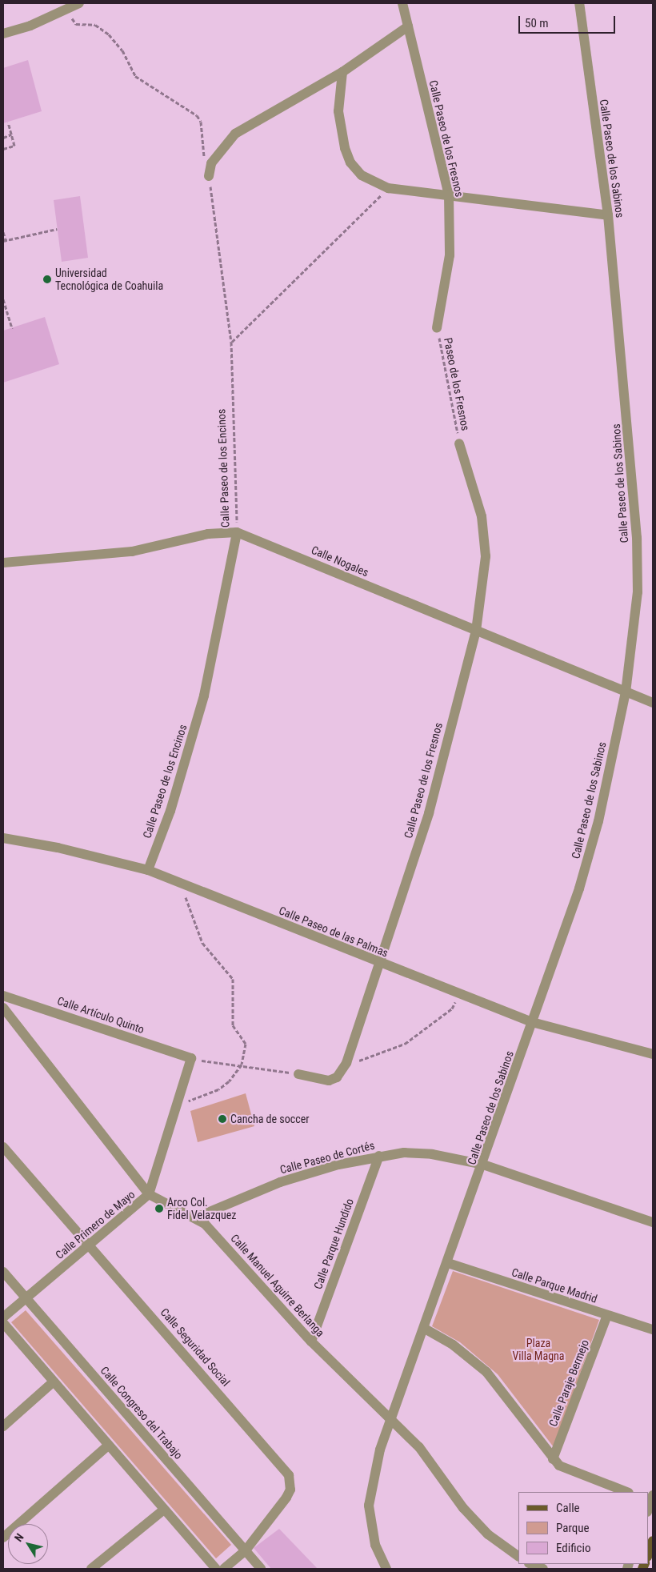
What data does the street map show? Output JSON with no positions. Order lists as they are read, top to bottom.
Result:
{
  "streets": {
    "street": [
      "Calle Paseo de los Fresnos",
      "Calle Paseo de los Sabinos",
      "Calle Paseo de los Encinos",
      "Calle Nogales",
      "Calle Paseo de las Palmas",
      "Calle Artículo Quinto",
      "Calle Paseo de Cortés",
      "Calle Primero de Mayo",
      "Calle Parque Hundido",
      "Calle Manuel Aguirre Berlanga",
      "Calle Parque Madrid",
      "Calle Seguridad Social",
      "Calle Paraje Bermejo",
      "Calle Congreso del Trabajo"
    ],
    "path": ["Paseo de los Fresnos"]
  },
  "crossings": [
    ["Calle Paseo de los Fresnos", "Paseo de los Fresnos"],
    ["Calle Paseo de los Fresnos", "Calle Nogales"],
    ["Calle Paseo de los Fresnos", "Calle Paseo de las Palmas"],
    ["Calle Paseo de los Sabinos", "Calle Nogales"],
    ["Calle Paseo de los Sabinos", "Calle Paseo de las Palmas"],
    ["Calle Paseo de los Sabinos", "Calle Paseo de Cortés"],
    ["Calle Paseo de los Sabinos", "Calle Manuel Aguirre Berlanga"],
    ["Calle Paseo de los Sabinos", "Calle Parque Madrid"],
    ["Calle Paseo de los Encinos", "Calle Nogales"],
    ["Calle Paseo de los Encinos", "Calle Paseo de las Palmas"],
    ["Calle Artículo Quinto", "Calle Primero de Mayo"],
    ["Calle Paseo de Cortés", "Calle Parque Hundido"],
    ["Calle Paseo de Cortés", "Calle Manuel Aguirre Berlanga"],
    ["Calle Primero de Mayo", "Calle Manuel Aguirre Berlanga"],
    ["Calle Primero de Mayo", "Calle Seguridad Social"],
    ["Calle Primero de Mayo", "Calle Congreso del Trabajo"],
    ["Calle Parque Hundido", "Calle Manuel Aguirre Berlanga"],
    ["Calle Parque Madrid", "Calle Paraje Bermejo"],
    ["Calle Seguridad Social", "Calle Congreso del Trabajo"]
  ],
  "parks": ["Plaza Villa Magna"],
  "places": ["Universidad Tecnológica de Coahuila", "Cancha de soccer", "Arco Col. Fidel Velazquez"],
  "legend": ["Calle", "Parque", "Edificio"],
  "scale_bar": "50 m",
  "north": "top left"
}
